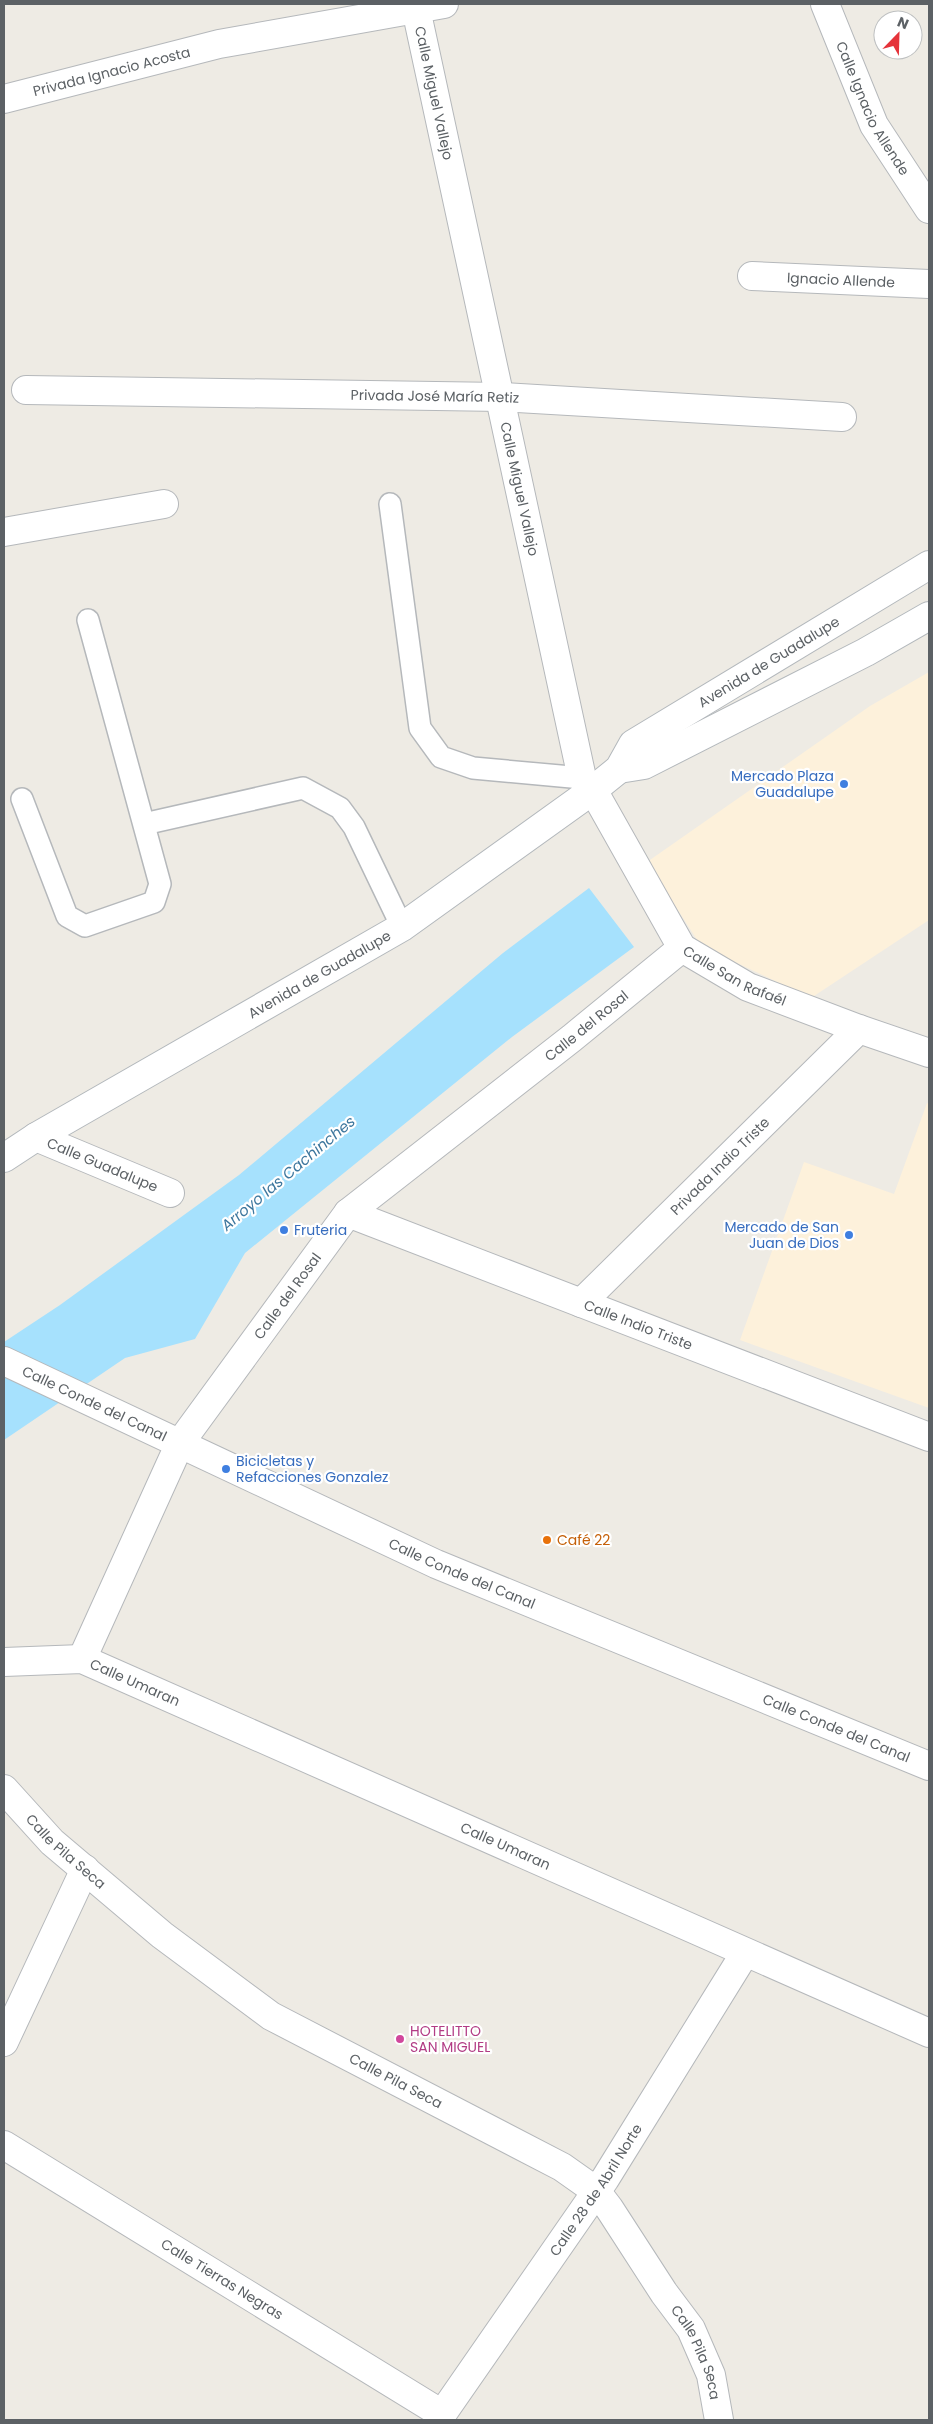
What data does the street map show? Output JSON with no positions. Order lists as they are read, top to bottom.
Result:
{
  "streets": {
    "street": [
      "Privada Ignacio Acosta",
      "Calle Miguel Vallejo",
      "Calle Ignacio Allende",
      "Ignacio Allende",
      "Privada José María Retiz",
      "Avenida de Guadalupe",
      "Calle San Rafaél",
      "Calle del Rosal",
      "Calle Guadalupe",
      "Privada Indio Triste",
      "Calle Indio Triste",
      "Calle Conde del Canal",
      "Calle Umaran",
      "Calle Pila Seca",
      "Calle 28 de Abril Norte",
      "Calle Tierras Negras"
    ]
  },
  "crossings": [
    ["Privada Ignacio Acosta", "Calle Miguel Vallejo"],
    ["Calle Miguel Vallejo", "Privada José María Retiz"],
    ["Calle Miguel Vallejo", "Avenida de Guadalupe"],
    ["Calle Miguel Vallejo", "Calle San Rafaél"],
    ["Avenida de Guadalupe", "Calle San Rafaél"],
    ["Avenida de Guadalupe", "Calle Guadalupe"],
    ["Calle San Rafaél", "Calle del Rosal"],
    ["Calle San Rafaél", "Privada Indio Triste"],
    ["Calle del Rosal", "Calle Indio Triste"],
    ["Calle del Rosal", "Calle Conde del Canal"],
    ["Calle del Rosal", "Calle Umaran"],
    ["Privada Indio Triste", "Calle Indio Triste"],
    ["Calle Umaran", "Calle 28 de Abril Norte"],
    ["Calle Pila Seca", "Calle 28 de Abril Norte"],
    ["Calle 28 de Abril Norte", "Calle Tierras Negras"]
  ],
  "water": ["Arroyo las Cachinches"],
  "places": [
    "Mercado Plaza Guadalupe",
    "Fruteria",
    "Mercado de San Juan de Dios",
    "Bicicletas y Refacciones Gonzalez",
    "Café 22",
    "HOTELITTO SAN MIGUEL"
  ],
  "north": "top right"
}
